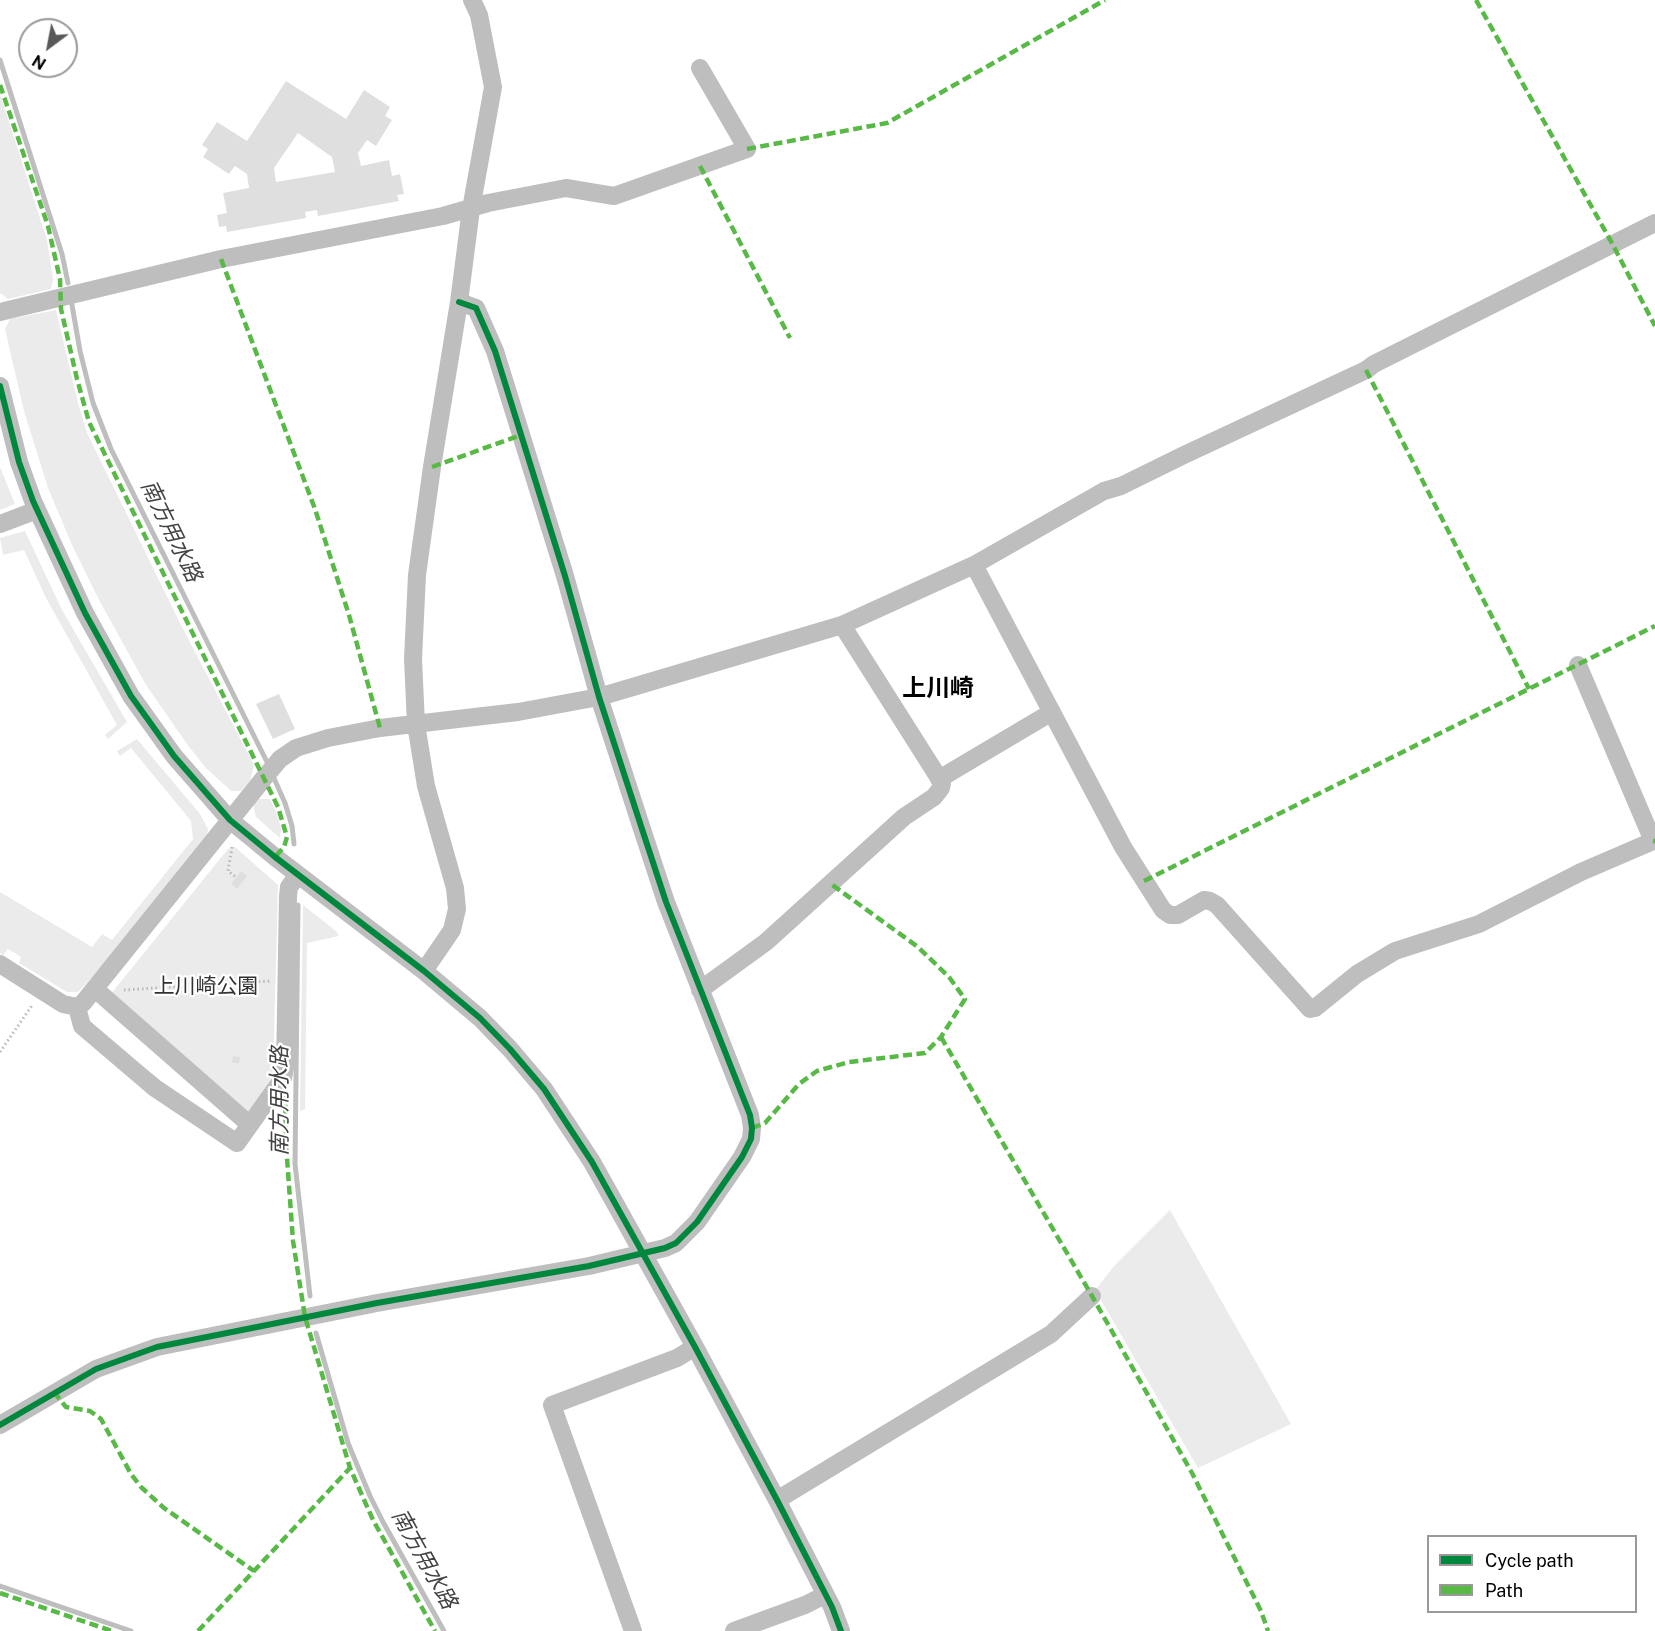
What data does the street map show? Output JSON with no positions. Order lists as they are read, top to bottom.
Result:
{
  "districts": ["上川崎"],
  "water": ["南方用水路"],
  "parks": ["上川崎公園"],
  "legend": ["Cycle path", "Path"],
  "north": "bottom left"
}
